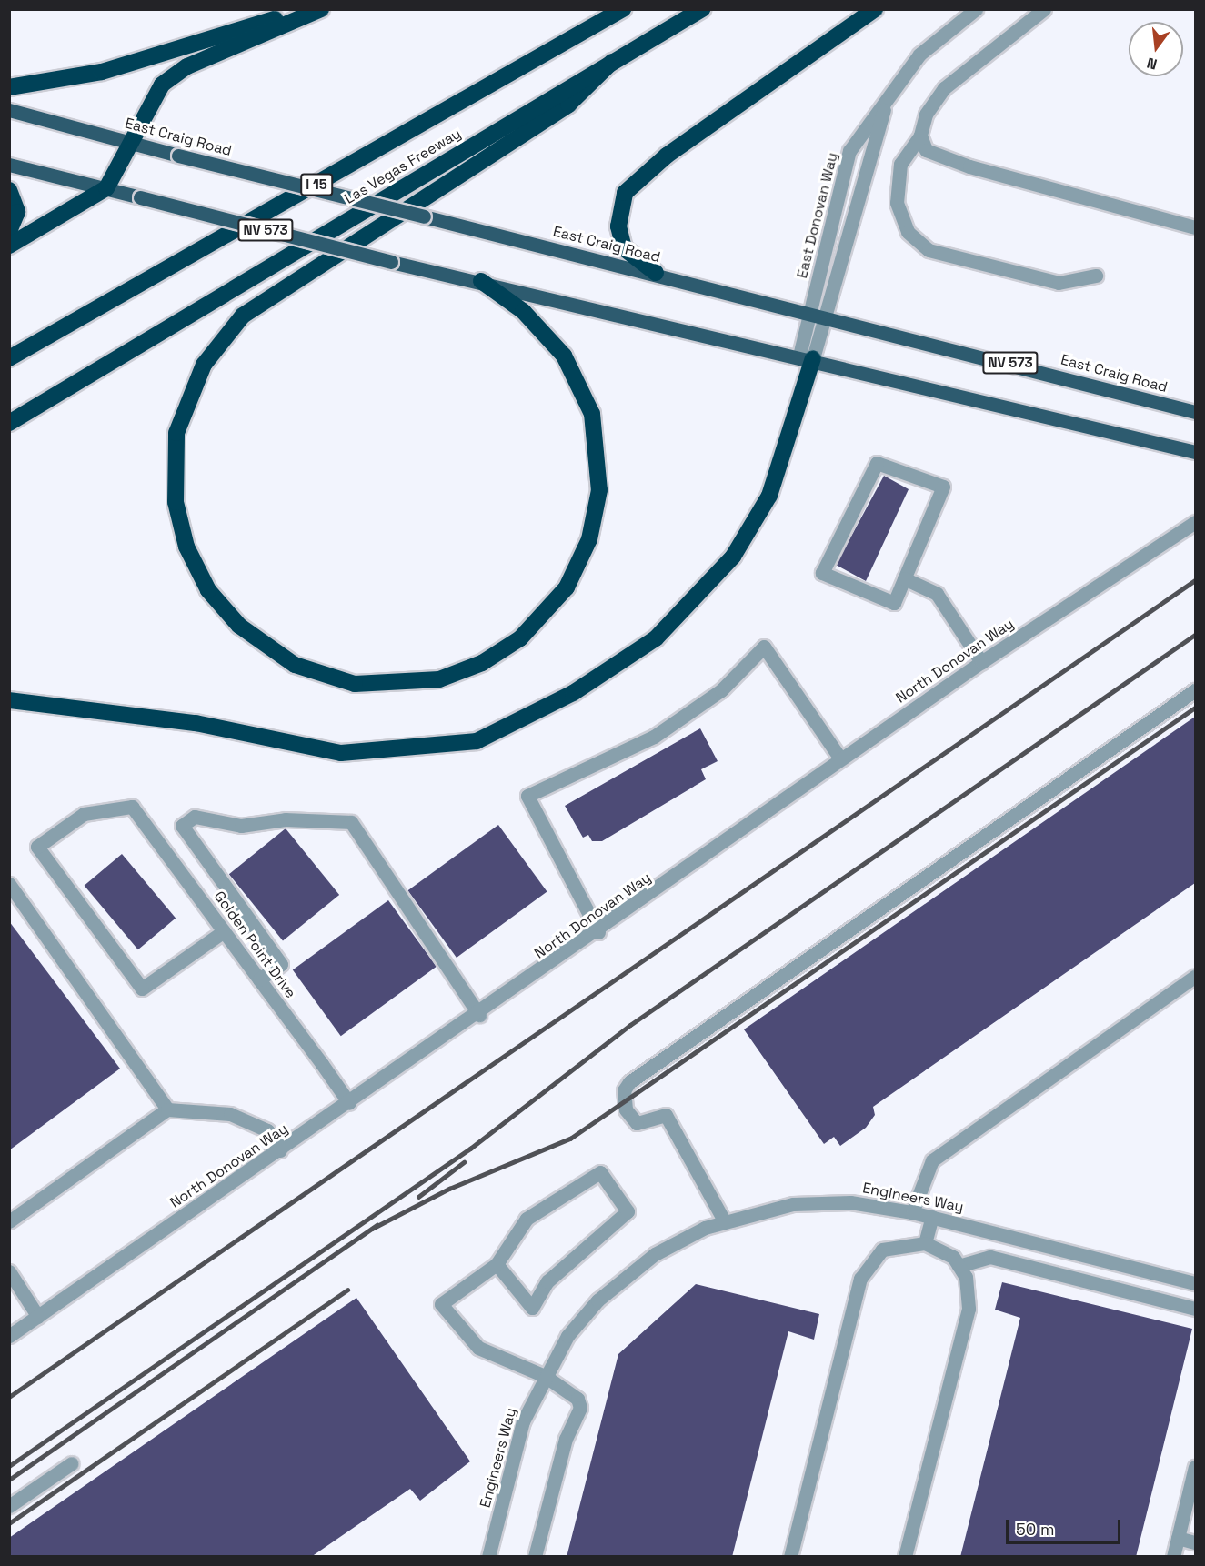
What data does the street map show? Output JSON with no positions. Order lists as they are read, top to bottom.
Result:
{
  "streets": {
    "highway": ["Las Vegas Freeway", "I 15"],
    "main road": ["East Craig Road", "NV 573"],
    "street": [
      "East Donovan Way",
      "North Donovan Way",
      "Golden Point Drive",
      "Engineers Way"
    ]
  },
  "crossings": [
    ["East Craig Road", "East Donovan Way"],
    ["East Donovan Way", "NV 573"],
    ["North Donovan Way", "Golden Point Drive"]
  ],
  "scale_bar": "50 m",
  "north": "bottom"
}
